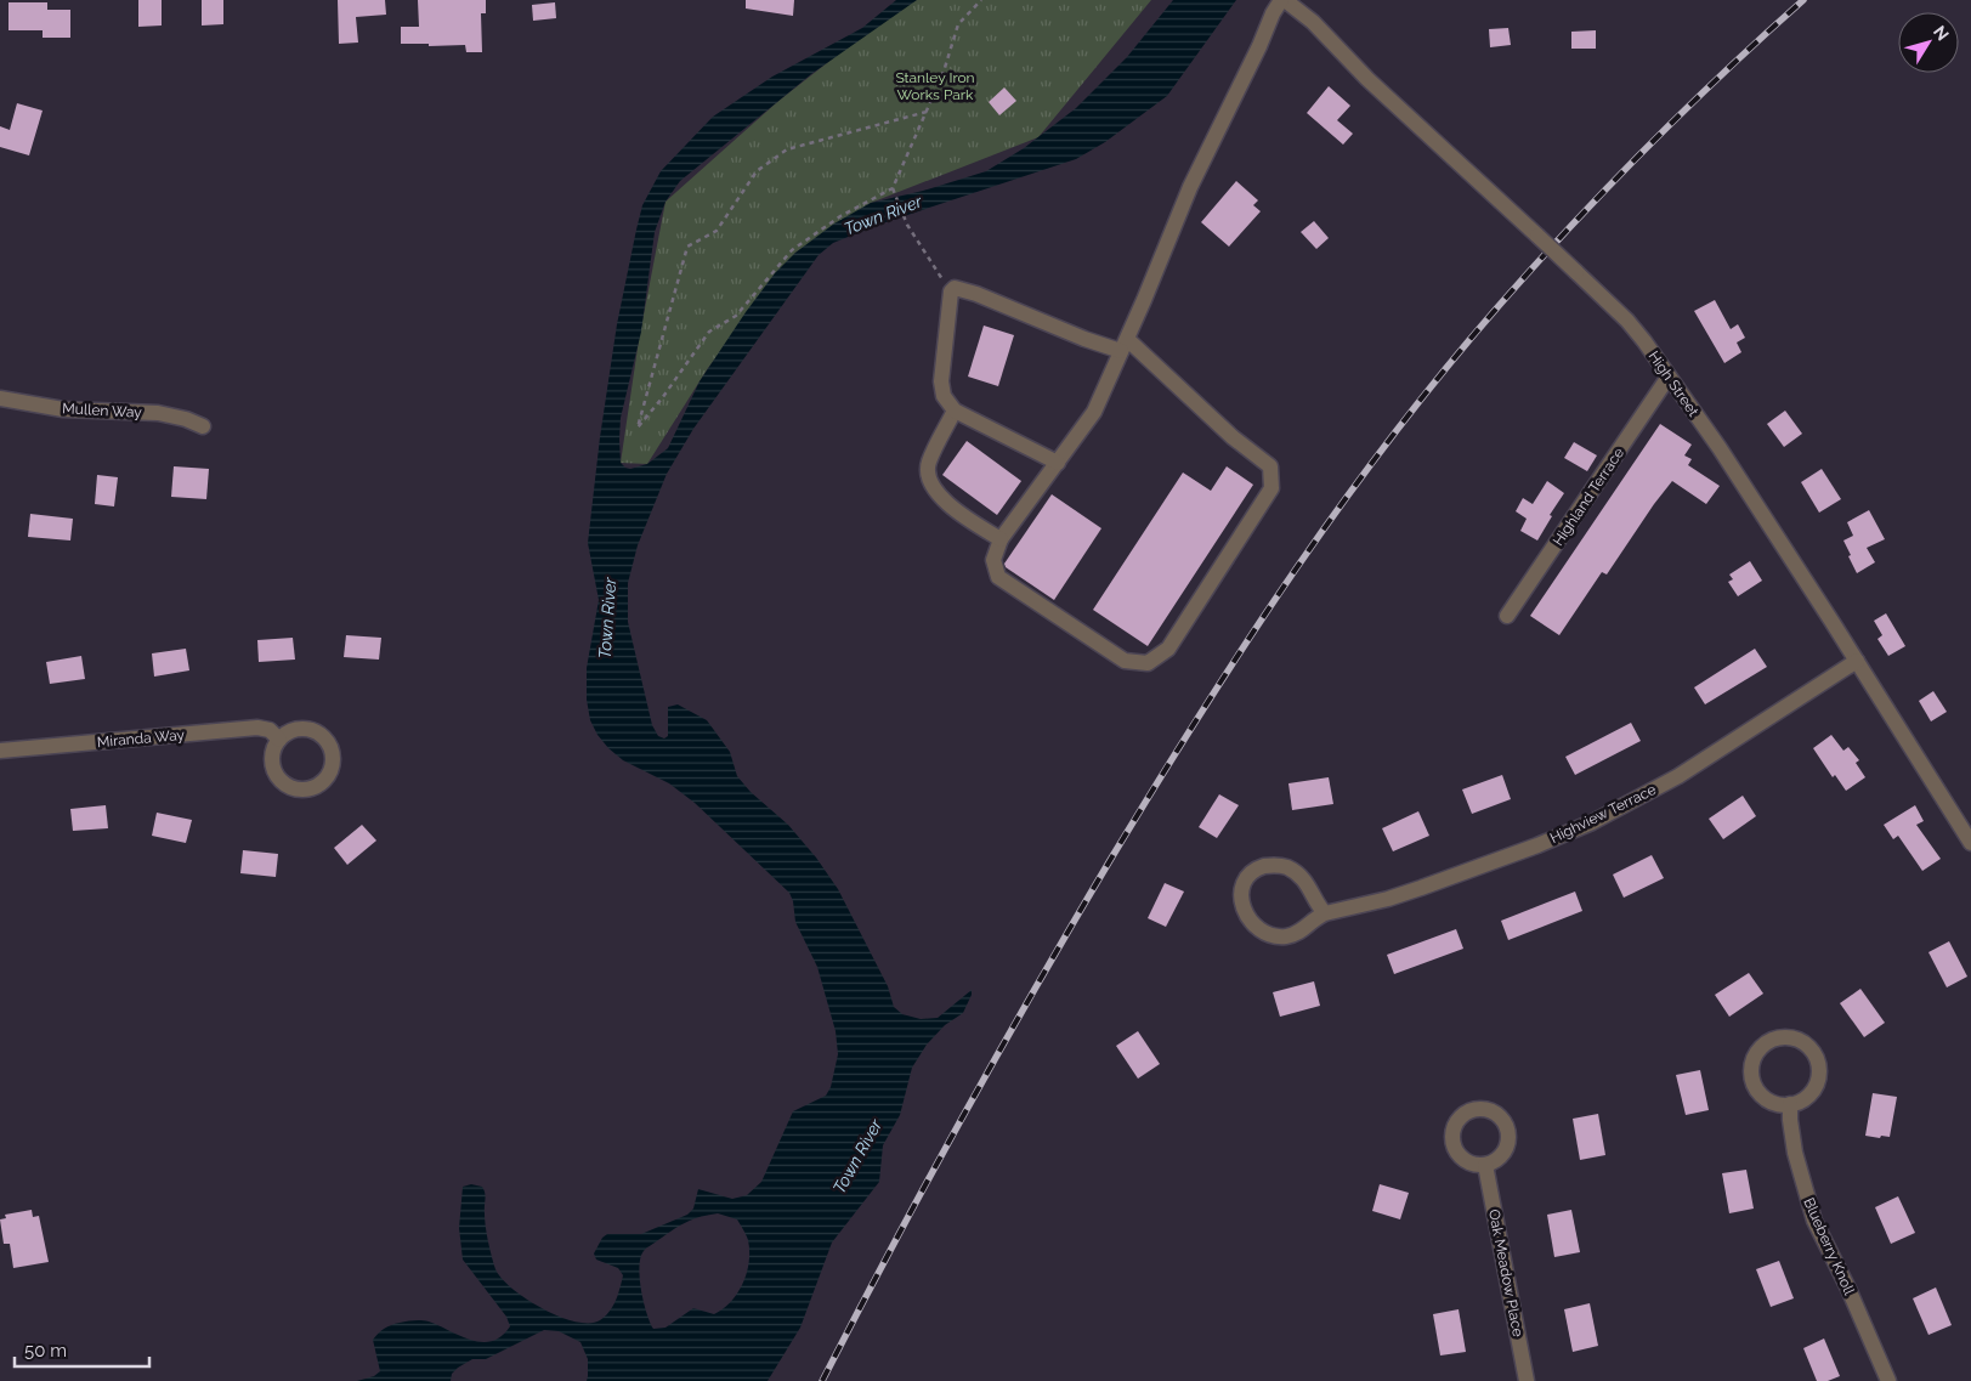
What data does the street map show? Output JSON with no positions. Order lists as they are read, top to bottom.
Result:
{
  "streets": {
    "street": [
      "High Street",
      "Mullen Way",
      "Highland Terrace",
      "Miranda Way",
      "Highview Terrace",
      "Blueberry Knoll",
      "Oak Meadow Place"
    ]
  },
  "crossings": [
    ["High Street", "Highland Terrace"],
    ["High Street", "Highview Terrace"]
  ],
  "water": ["Town River"],
  "parks": ["Stanley Iron Works Park"],
  "scale_bar": "50 m",
  "north": "top right"
}
